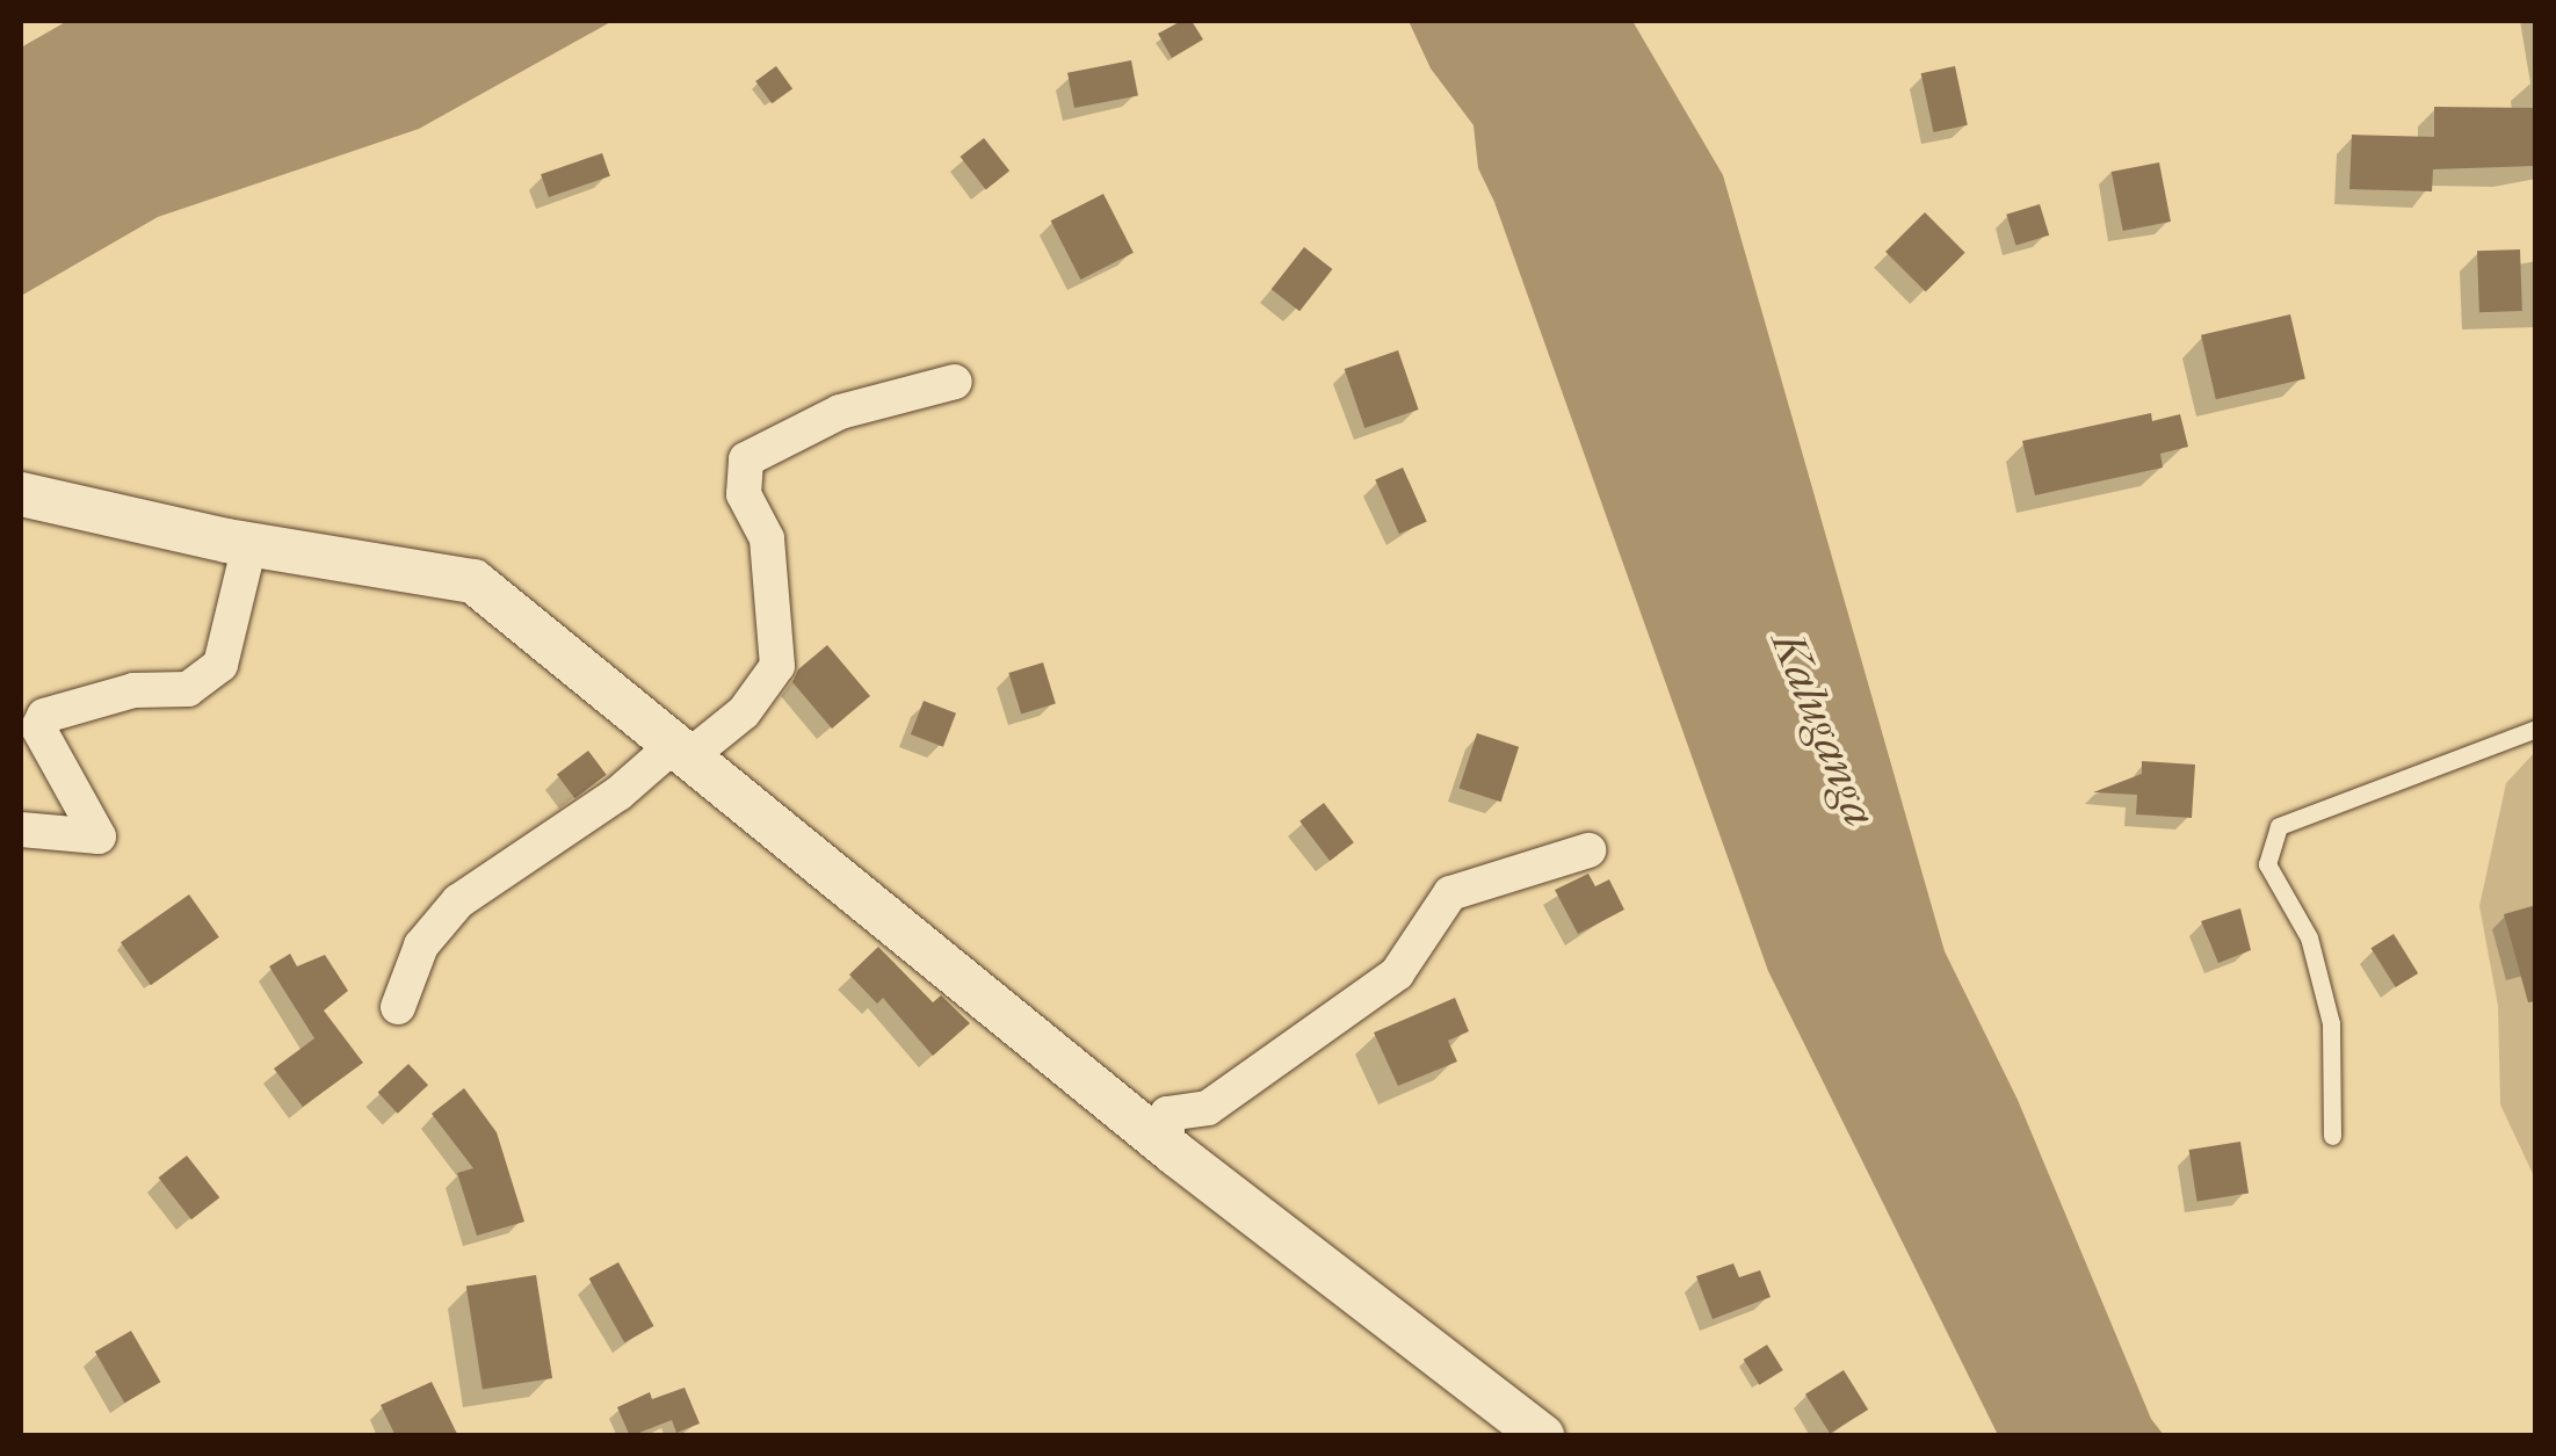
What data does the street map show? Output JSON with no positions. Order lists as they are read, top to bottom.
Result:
{
  "water": ["Kaluganga"]
}
